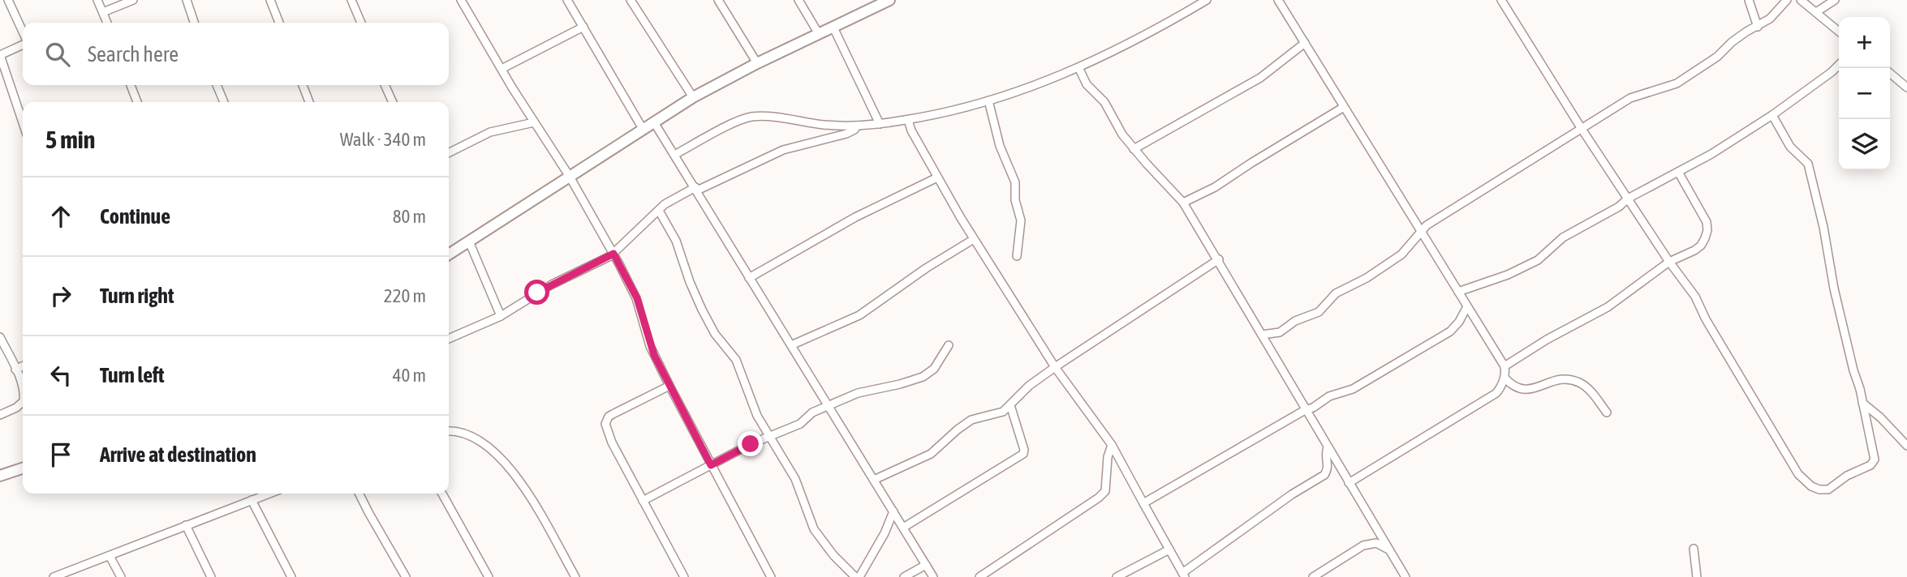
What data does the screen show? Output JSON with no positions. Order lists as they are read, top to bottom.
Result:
{
  "page": {
    "map_buttons": ["+", "−"],
    "search": "Search here",
    "heading": ["5 min", "Walk · 340 m"],
    "list": [
      ["Continue", "80 m"],
      ["Turn right", "220 m"],
      ["Turn left", "40 m"],
      "Arrive at destination"
    ]
  }
}
